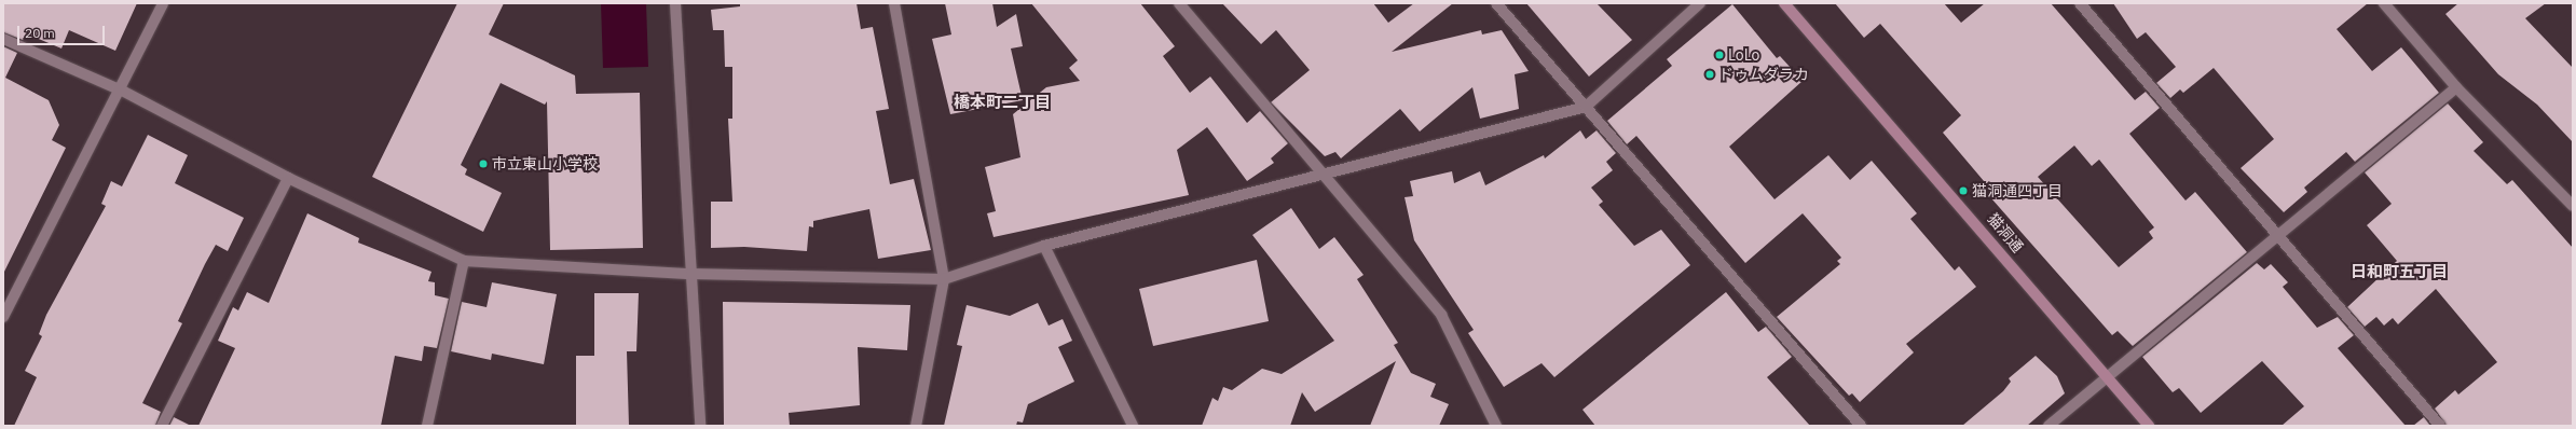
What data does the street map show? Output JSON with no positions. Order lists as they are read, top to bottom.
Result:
{
  "streets": {
    "street": ["猫洞通"]
  },
  "districts": ["橋本町二丁目", "日和町五丁目"],
  "places": [
    "LoLo",
    "ドゥムダラカ",
    "市立東山小学校",
    "猫洞通四丁目"
  ],
  "scale_bar": "20 m"
}
